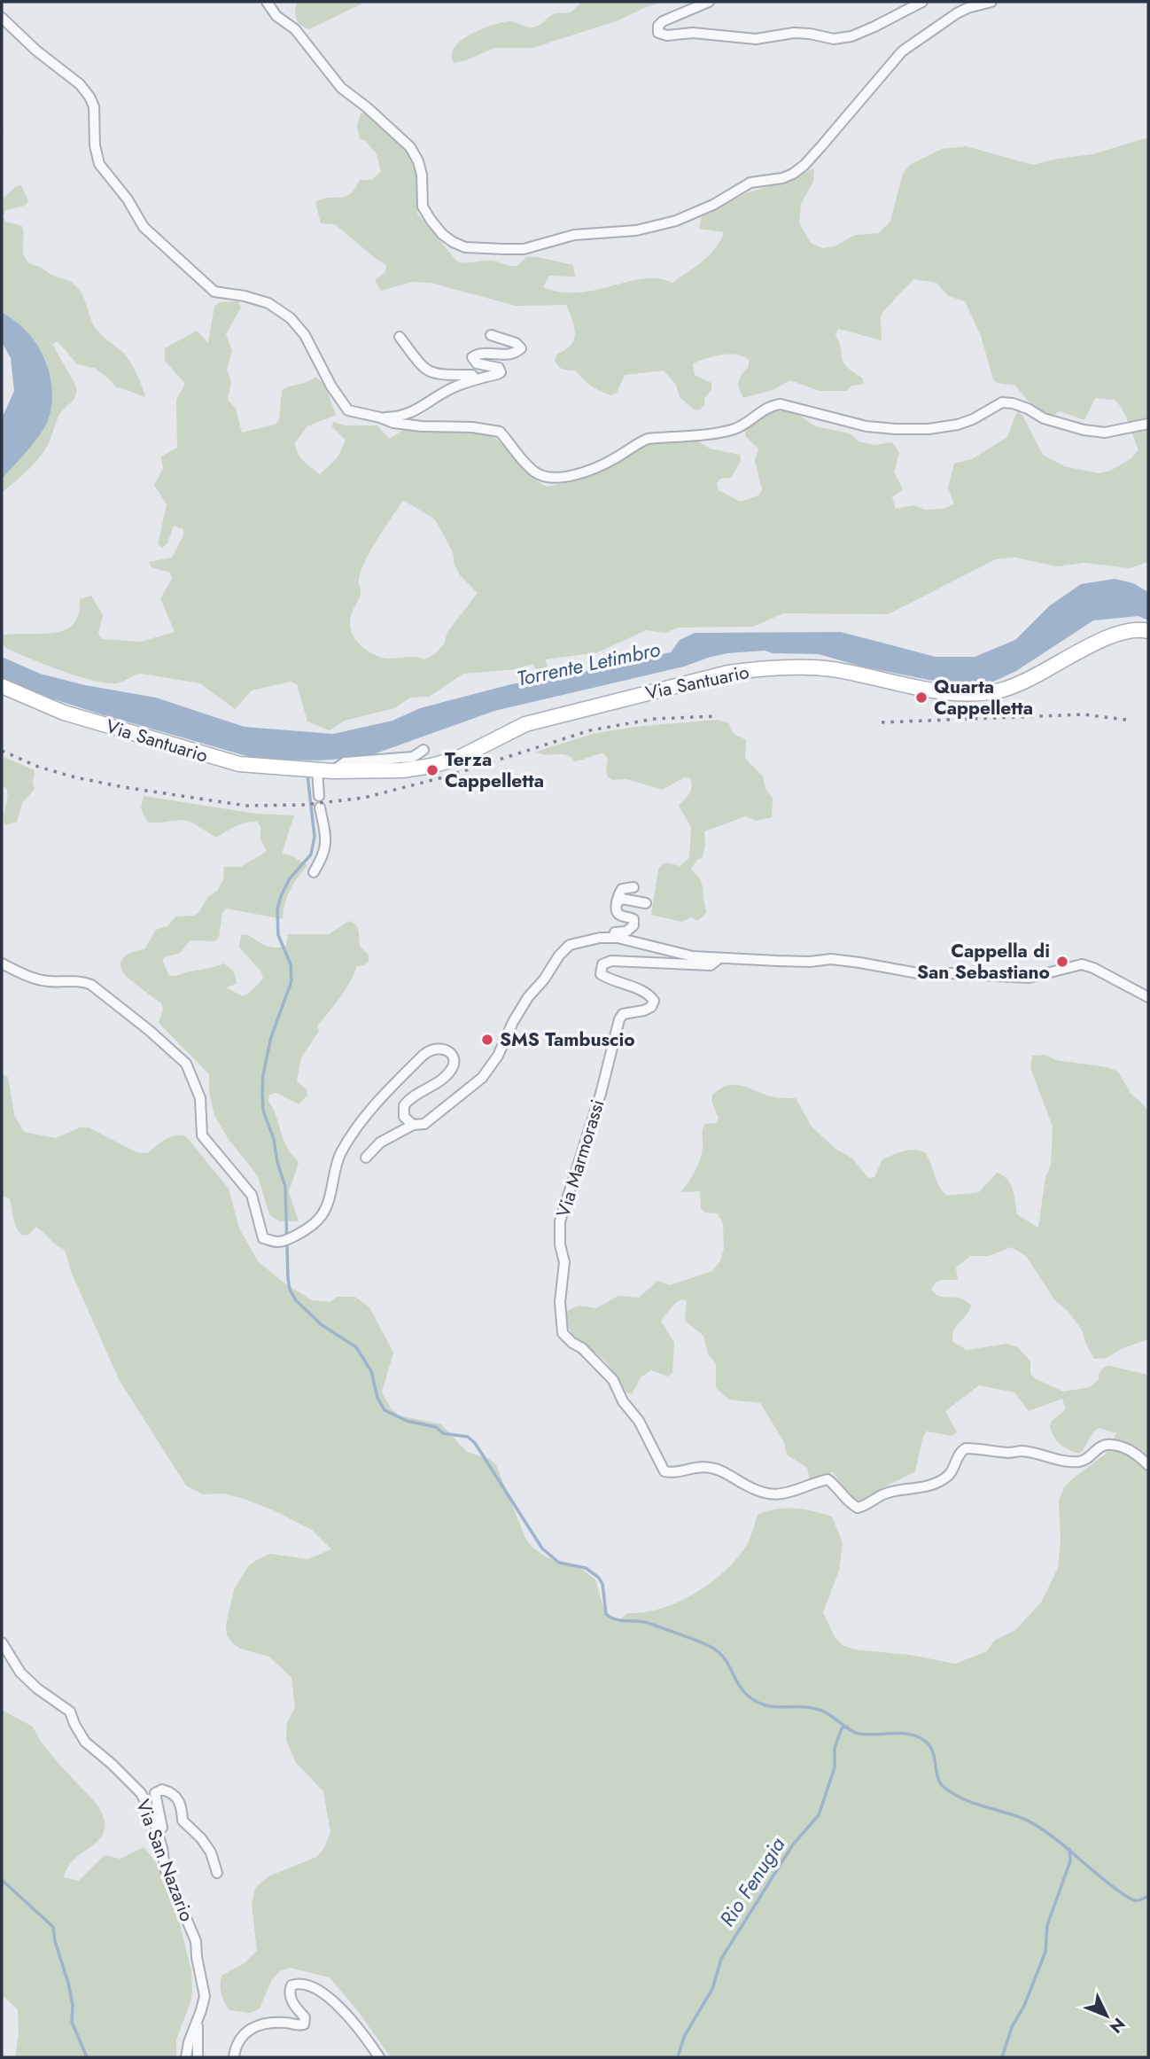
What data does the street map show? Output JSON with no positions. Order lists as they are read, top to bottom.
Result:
{
  "streets": {
    "main road": ["Via Santuario"],
    "street": ["Via Marmorassi", "Via San Nazario"]
  },
  "water": ["Torrente Letimbro", "Rio Fenugia"],
  "places": [
    "Quarta Cappelletta",
    "Terza Cappelletta",
    "Cappella di San Sebastiano",
    "SMS Tambuscio"
  ],
  "north": "bottom right"
}
